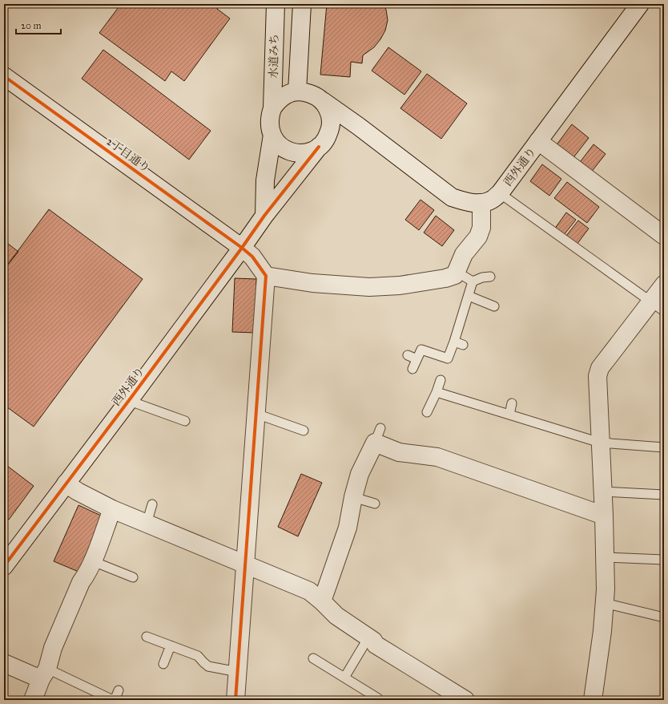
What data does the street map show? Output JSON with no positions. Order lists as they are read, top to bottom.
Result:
{
  "streets": {
    "street": ["水道みち", "2丁目通り", "西外通り"]
  },
  "crossings": [
    ["水道みち", "西外通り"],
    ["2丁目通り", "西外通り"]
  ],
  "scale_bar": "20 m"
}
